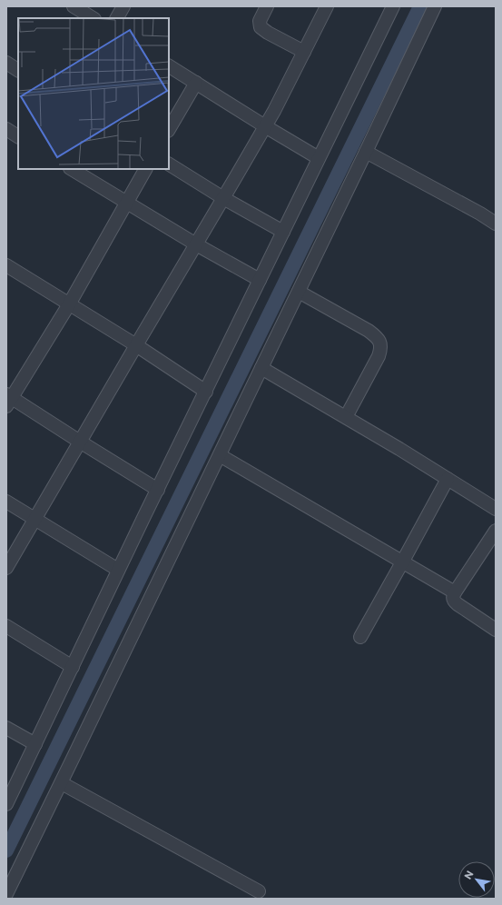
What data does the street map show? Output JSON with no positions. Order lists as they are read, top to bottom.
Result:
{
  "north": "top left"
}
